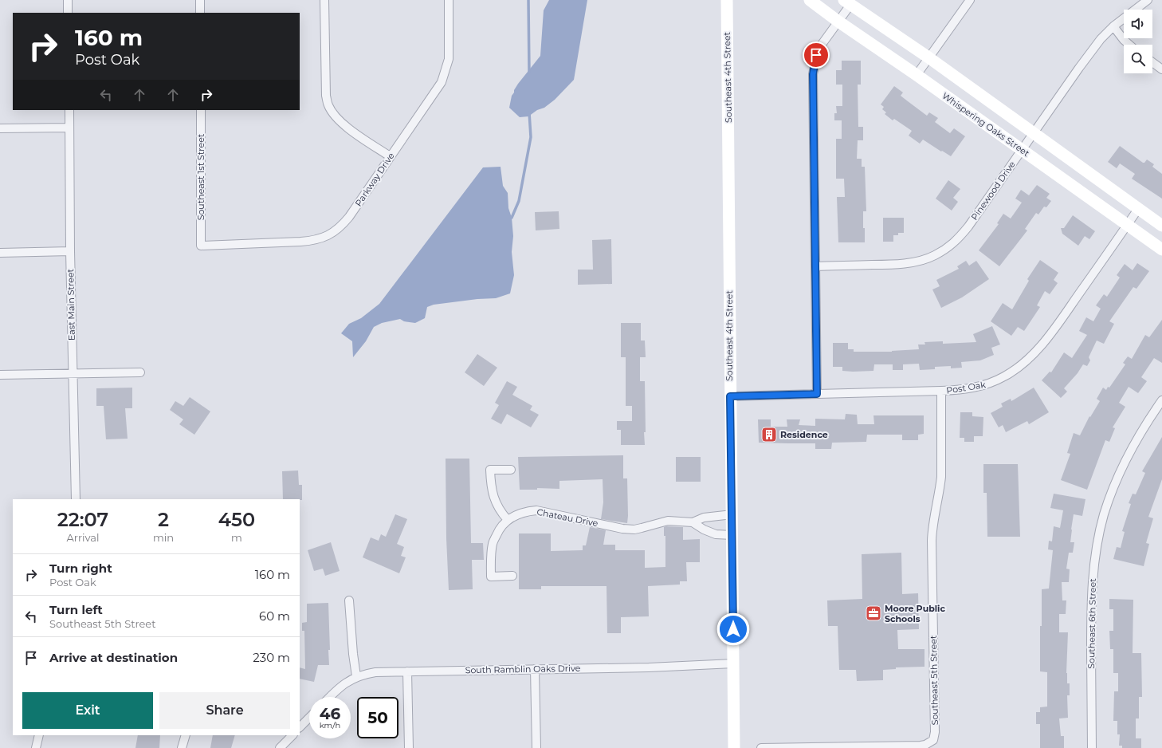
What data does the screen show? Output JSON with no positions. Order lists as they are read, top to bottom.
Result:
{
  "streets": {
    "street": [
      "Southeast 4th Street",
      "Whispering Oaks Street",
      "Southeast 1st Street",
      "Parkway Drive",
      "Pinewood Drive",
      "East Main Street",
      "Post Oak",
      "Chateau Drive",
      "Southeast 6th Street",
      "South Ramblin Oaks Drive",
      "Southeast 5th Street"
    ]
  },
  "crossings": [
    ["Southeast 4th Street", "Post Oak"],
    ["Southeast 4th Street", "Chateau Drive"],
    ["Southeast 4th Street", "South Ramblin Oaks Drive"],
    ["Whispering Oaks Street", "Pinewood Drive"],
    ["Whispering Oaks Street", "Post Oak"],
    ["Southeast 1st Street", "Parkway Drive"],
    ["Post Oak", "Southeast 5th Street"]
  ],
  "places": {
    "building": ["Residence"],
    "office": ["Moore Public Schools"]
  },
  "page": {
    "turn": ["160 m", "Post Oak"],
    "eta": [
      "22:07",
      "Arrival",
      "2",
      "min",
      "450",
      "m"
    ],
    "list": [
      {
        "name": "Turn right",
        "note": "Post Oak",
        "value": "160 m"
      },
      {
        "name": "Turn left",
        "note": "Southeast 5th Street",
        "value": "60 m"
      },
      {
        "name": "Arrive at destination",
        "value": "230 m"
      }
    ],
    "buttons": ["Exit", "Share"],
    "speed": "46 km/h",
    "limit": "50"
  }
}
